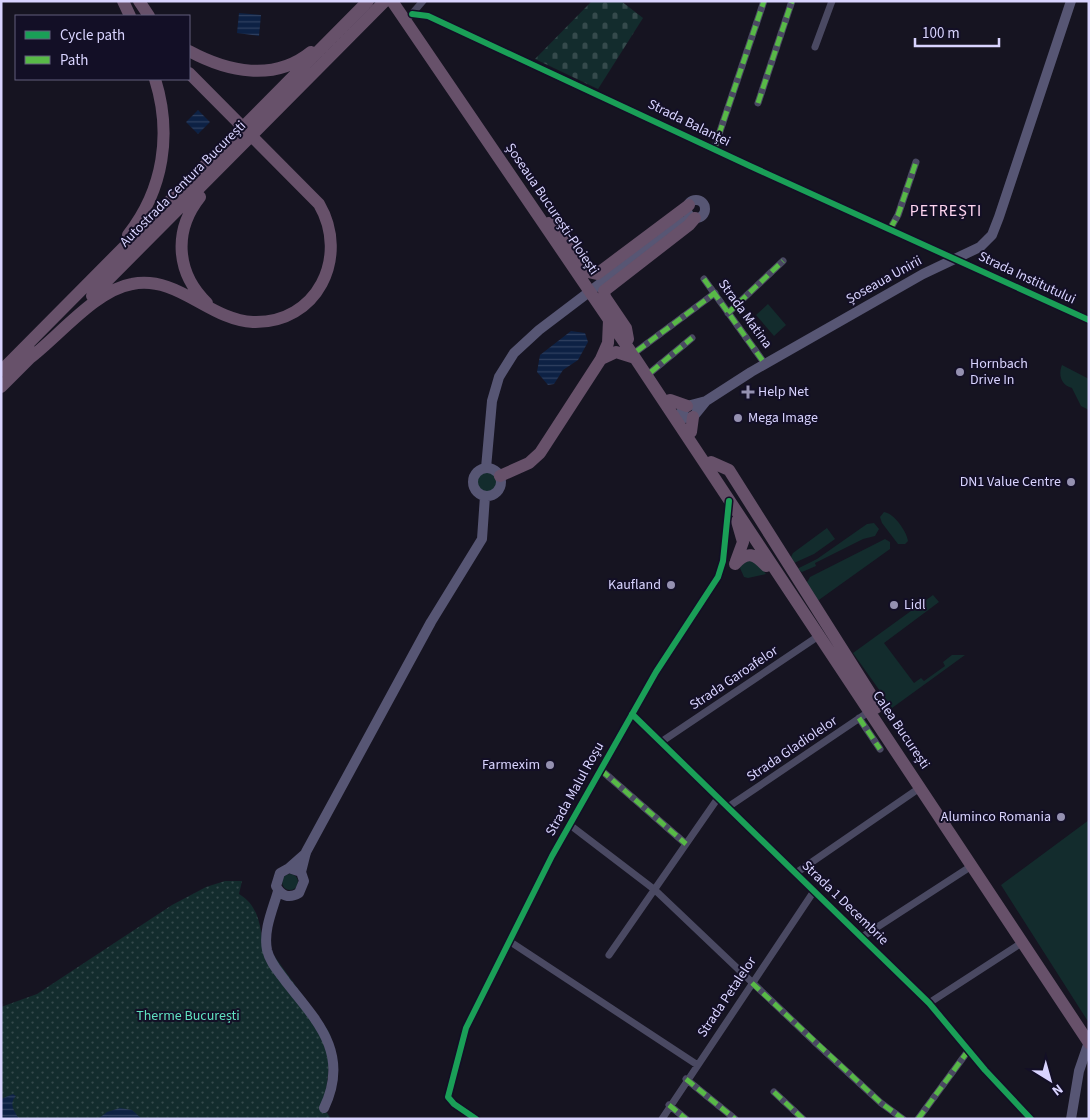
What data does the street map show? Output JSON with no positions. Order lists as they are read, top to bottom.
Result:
{
  "streets": {
    "highway": ["Autostrada Centura București", "Șoseaua București-Ploiești", "Calea București"],
    "street": [
      "Strada Balanței",
      "Strada Institutului",
      "Șoseaua Unirii",
      "Strada Matina",
      "Strada Garoafelor",
      "Strada Gladiolelor",
      "Strada Malul Roșu",
      "Strada 1 Decembrie",
      "Strada Petalelor"
    ]
  },
  "crossings": [
    ["Strada Balanței", "Șoseaua București-Ploiești"],
    ["Strada Balanței", "Strada Institutului"],
    ["Strada Balanței", "Șoseaua Unirii"],
    ["Șoseaua București-Ploiești", "Șoseaua Unirii"],
    ["Strada Institutului", "Șoseaua Unirii"],
    ["Șoseaua Unirii", "Strada Matina"],
    ["Strada Garoafelor", "Calea București"],
    ["Strada Garoafelor", "Strada 1 Decembrie"],
    ["Calea București", "Strada Gladiolelor"],
    ["Calea București", "Strada Malul Roșu"],
    ["Strada Gladiolelor", "Strada 1 Decembrie"],
    ["Strada Malul Roșu", "Strada 1 Decembrie"],
    ["Strada 1 Decembrie", "Strada Petalelor"]
  ],
  "districts": ["PETREȘTI"],
  "parks": ["Therme București"],
  "places": {
    "other": [
      "Hornbach Drive In",
      "Mega Image",
      "DN1 Value Centre",
      "Kaufland",
      "Lidl",
      "Farmexim",
      "Aluminco Romania"
    ],
    "health": ["Help Net"]
  },
  "legend": ["Cycle path", "Path"],
  "scale_bar": "100 m",
  "north": "bottom right"
}
